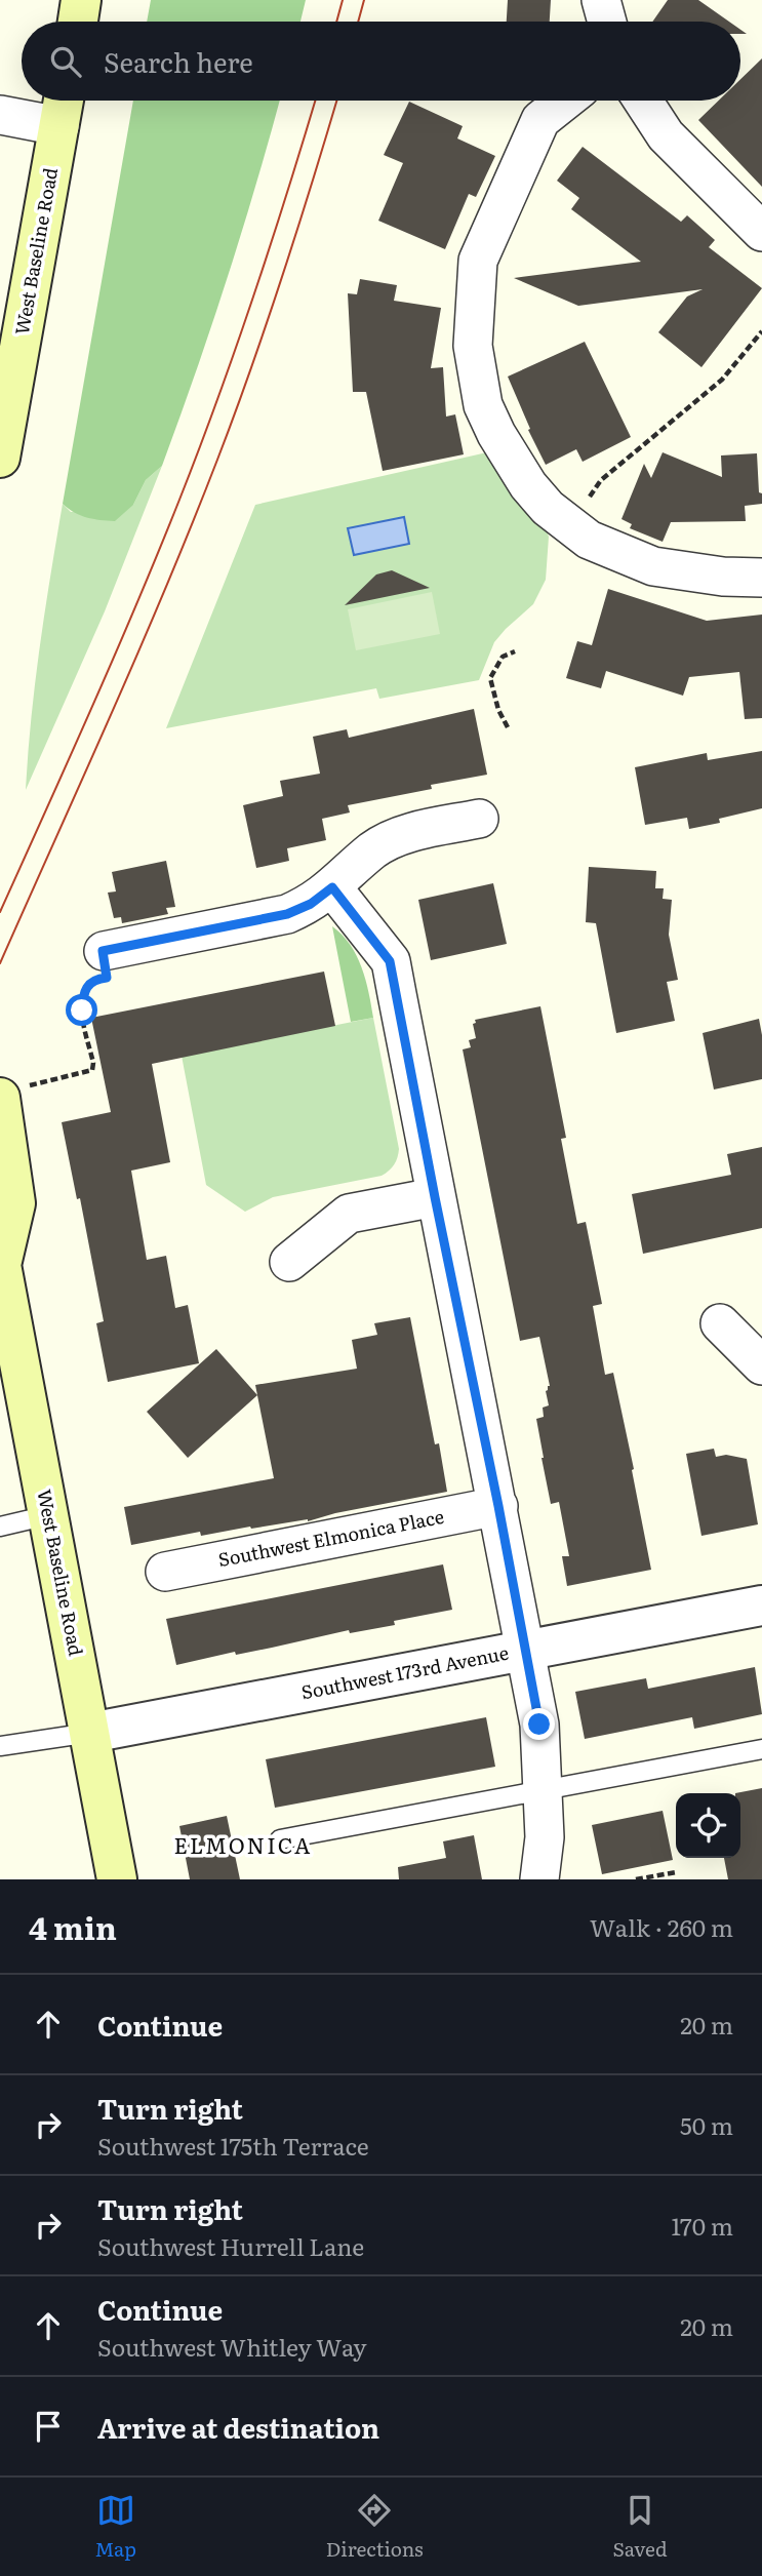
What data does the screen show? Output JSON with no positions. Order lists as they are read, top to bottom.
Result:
{
  "streets": {
    "main road": ["West Baseline Road"],
    "street": ["Southwest Elmonica Place", "Southwest 173rd Avenue"]
  },
  "crossings": [
    ["West Baseline Road", "Southwest 173rd Avenue"]
  ],
  "districts": ["ELMONICA"],
  "page": {
    "search": "Search here",
    "heading": ["4 min", "Walk · 260 m"],
    "list": [
      ["Continue", "20 m"],
      ["Turn right", "Southwest 175th Terrace", "50 m"],
      ["Turn right", "Southwest Hurrell Lane", "170 m"],
      ["Continue", "Southwest Whitley Way", "20 m"],
      "Arrive at destination"
    ],
    "nav": ["Map", "Directions", "Saved"]
  }
}
